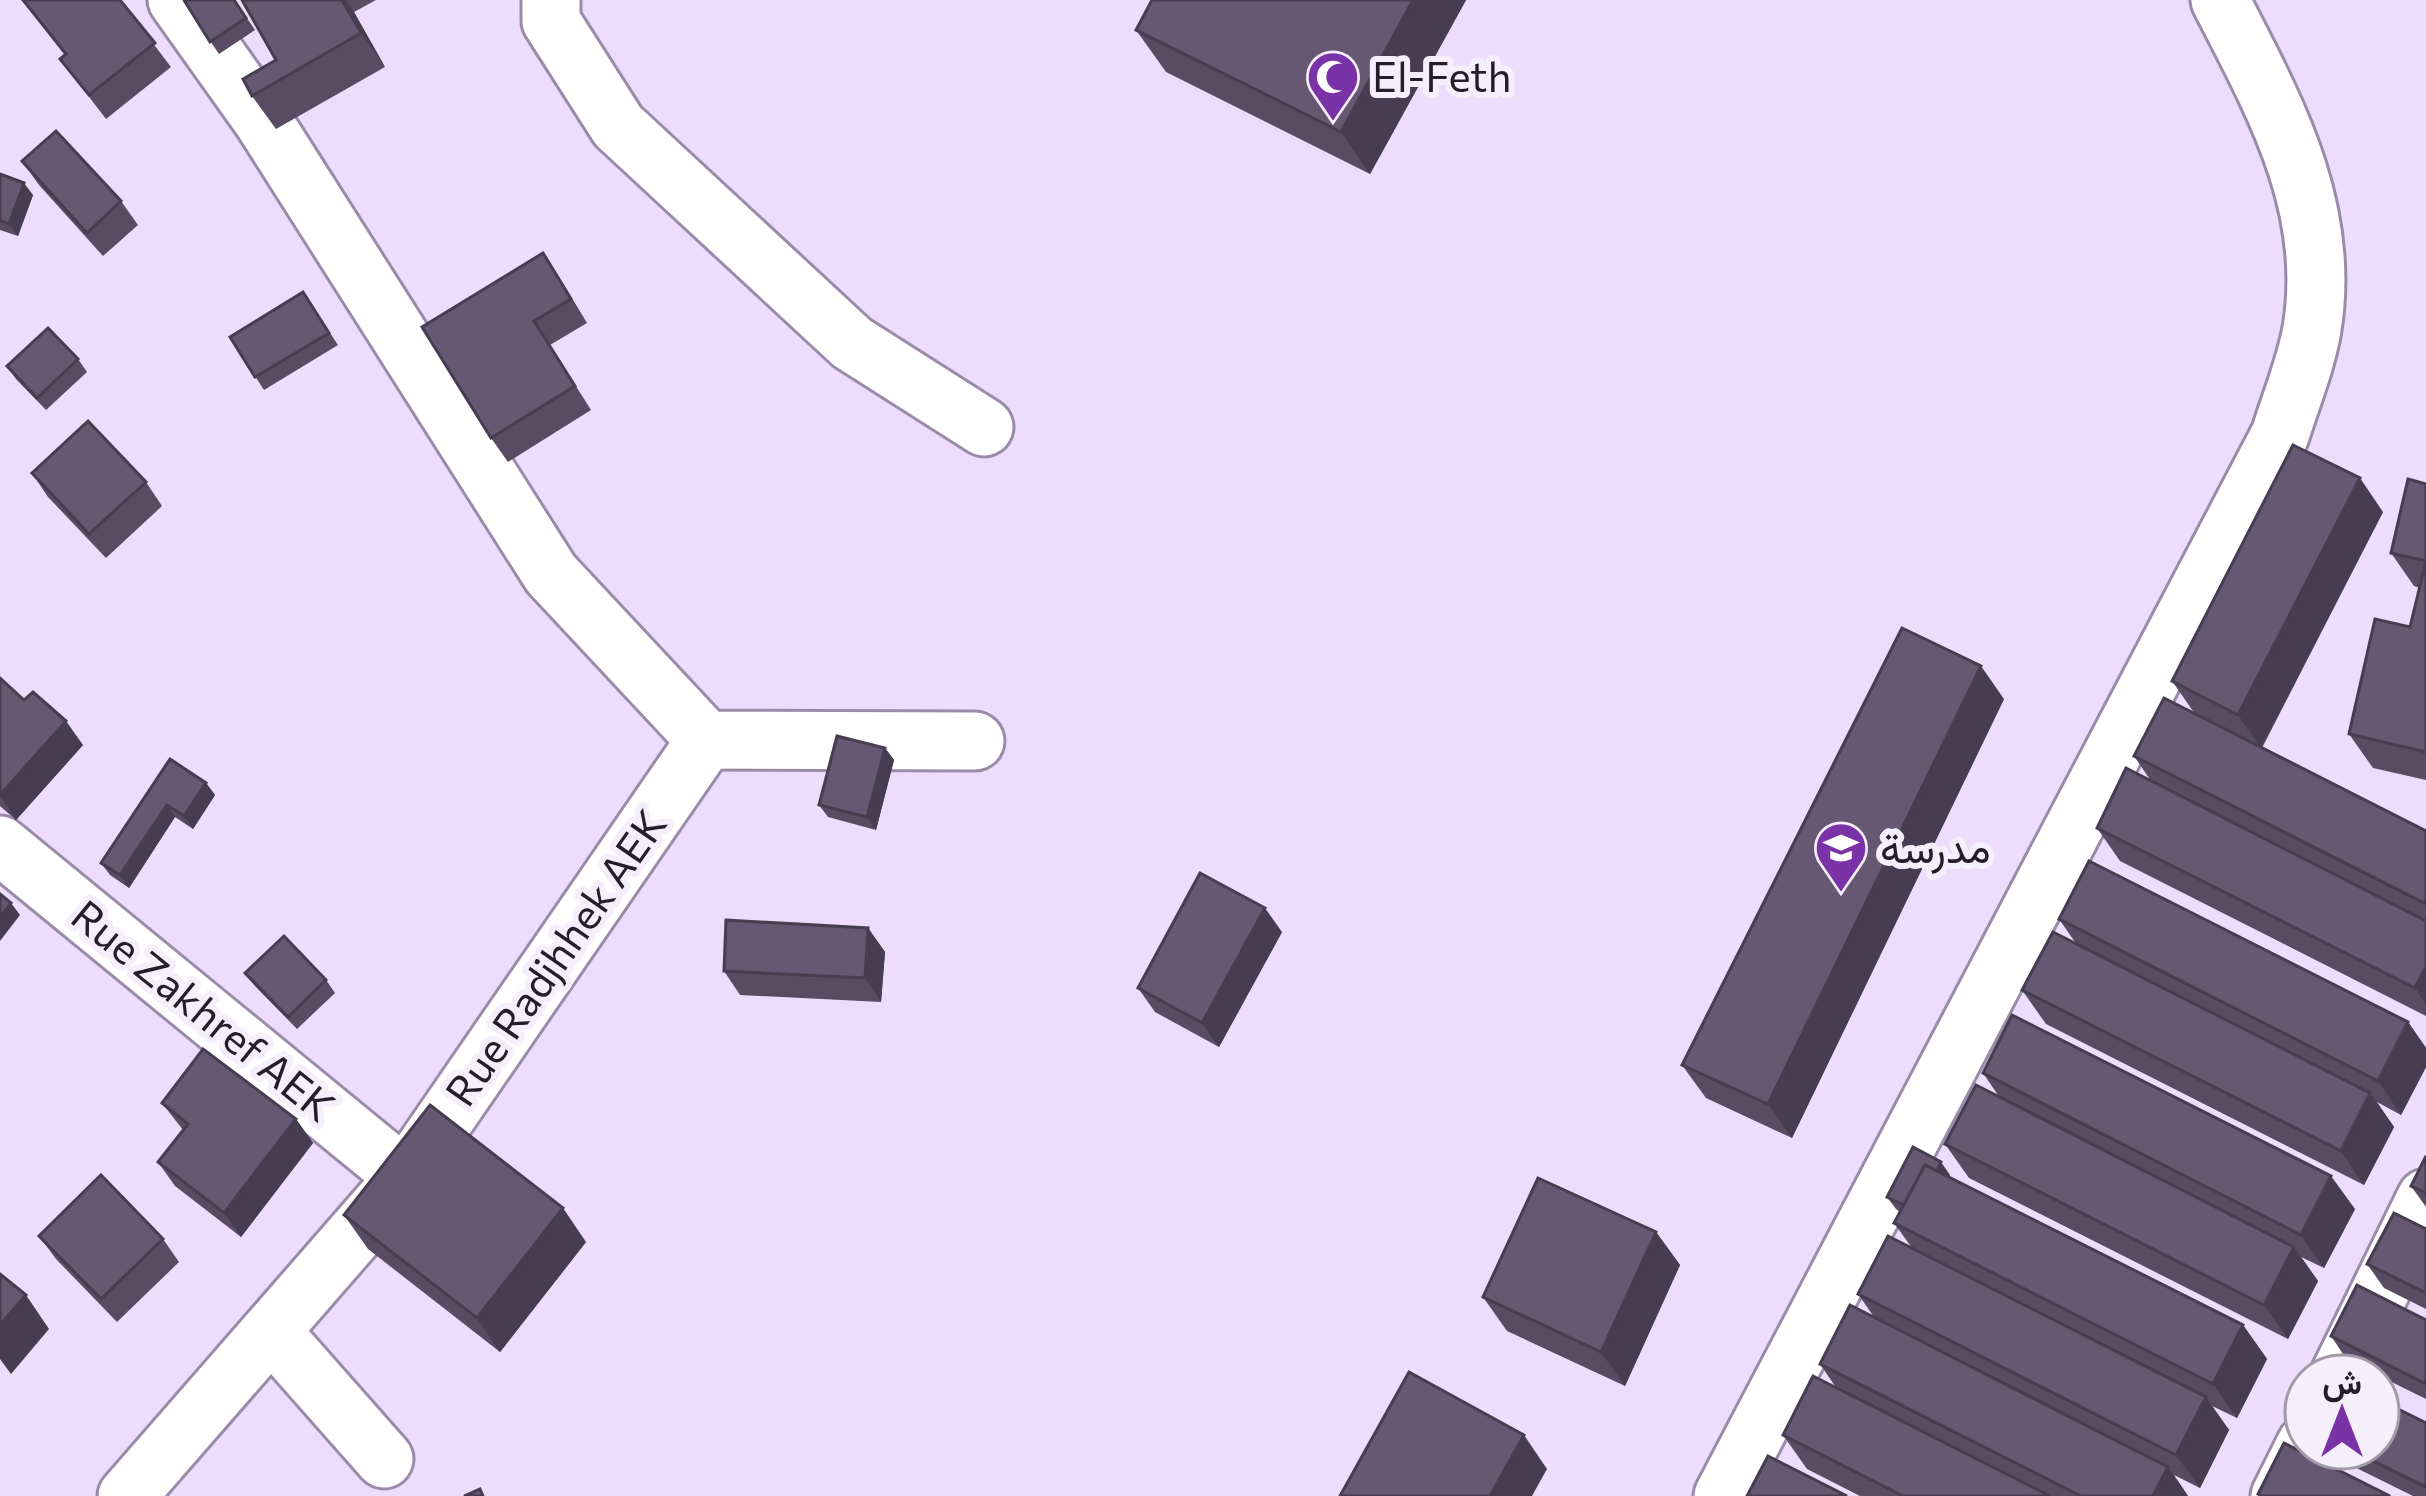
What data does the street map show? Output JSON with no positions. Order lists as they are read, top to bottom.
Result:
{
  "streets": {
    "street": ["Rue Radjhhek AEK", "Rue Zakhref AEK"]
  },
  "crossings": [
    ["Rue Radjhhek AEK", "Rue Zakhref AEK"]
  ],
  "places": {
    "mosque": ["El-Feth"],
    "school or university": ["مدرسة"]
  },
  "north": "top"
}
